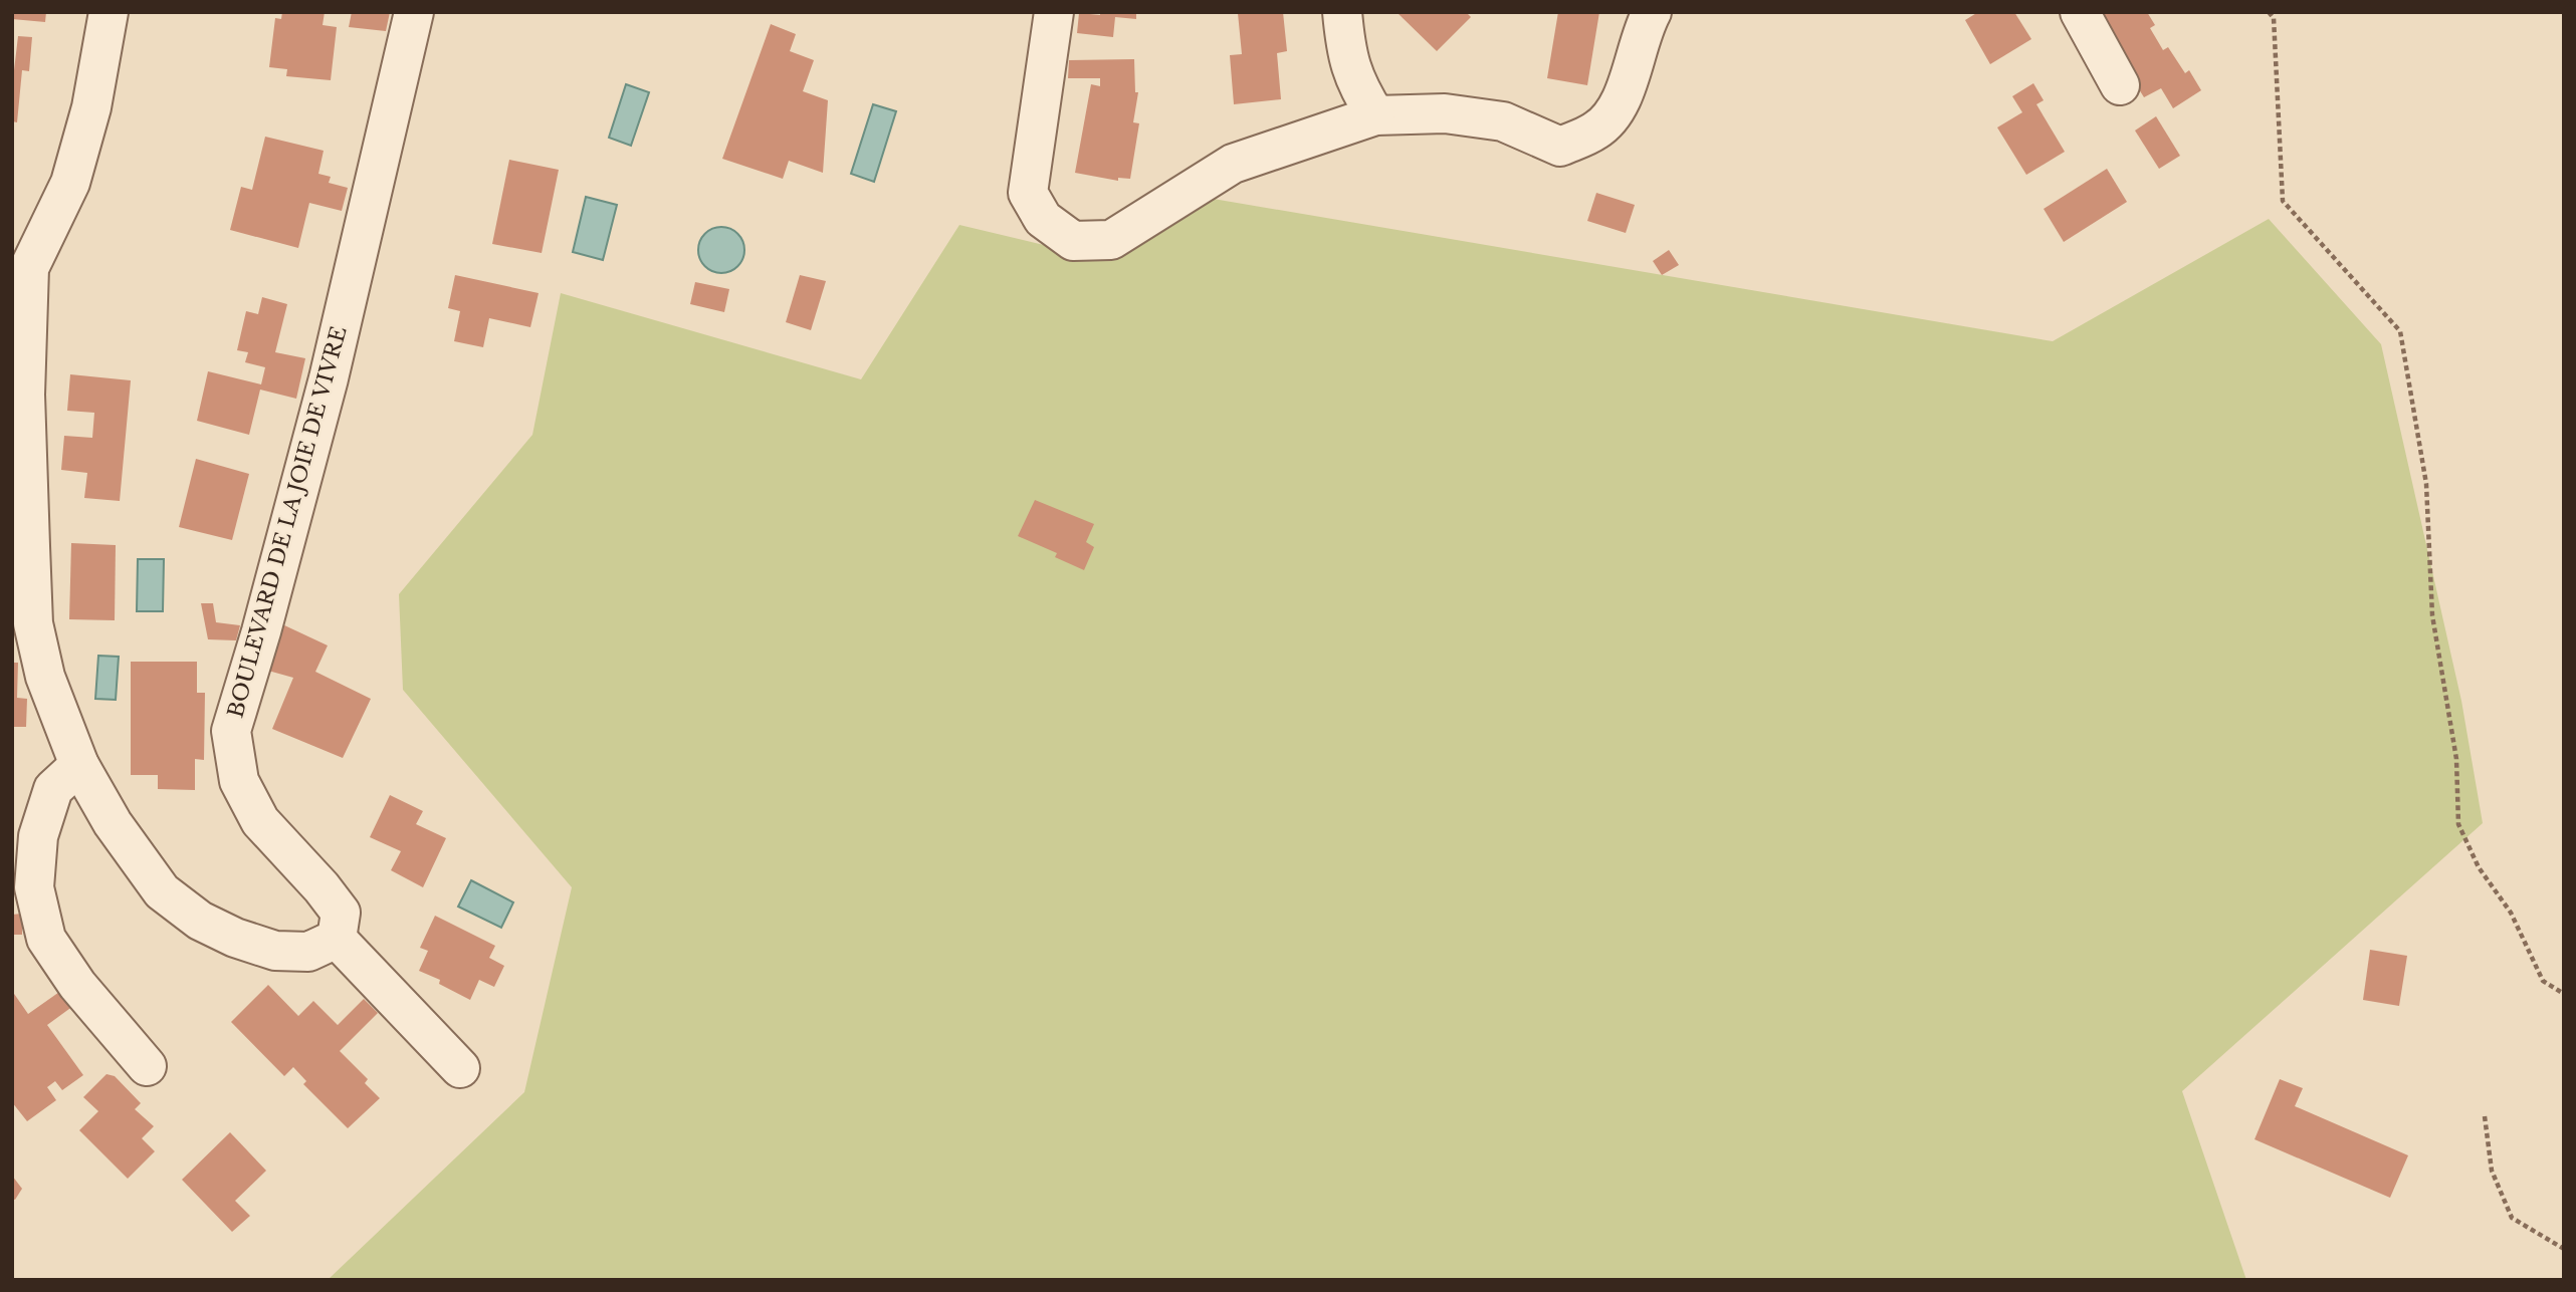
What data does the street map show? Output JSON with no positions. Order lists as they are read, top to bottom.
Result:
{
  "streets": {
    "street": ["BOULEVARD DE LA JOIE DE VIVRE"]
  }
}
